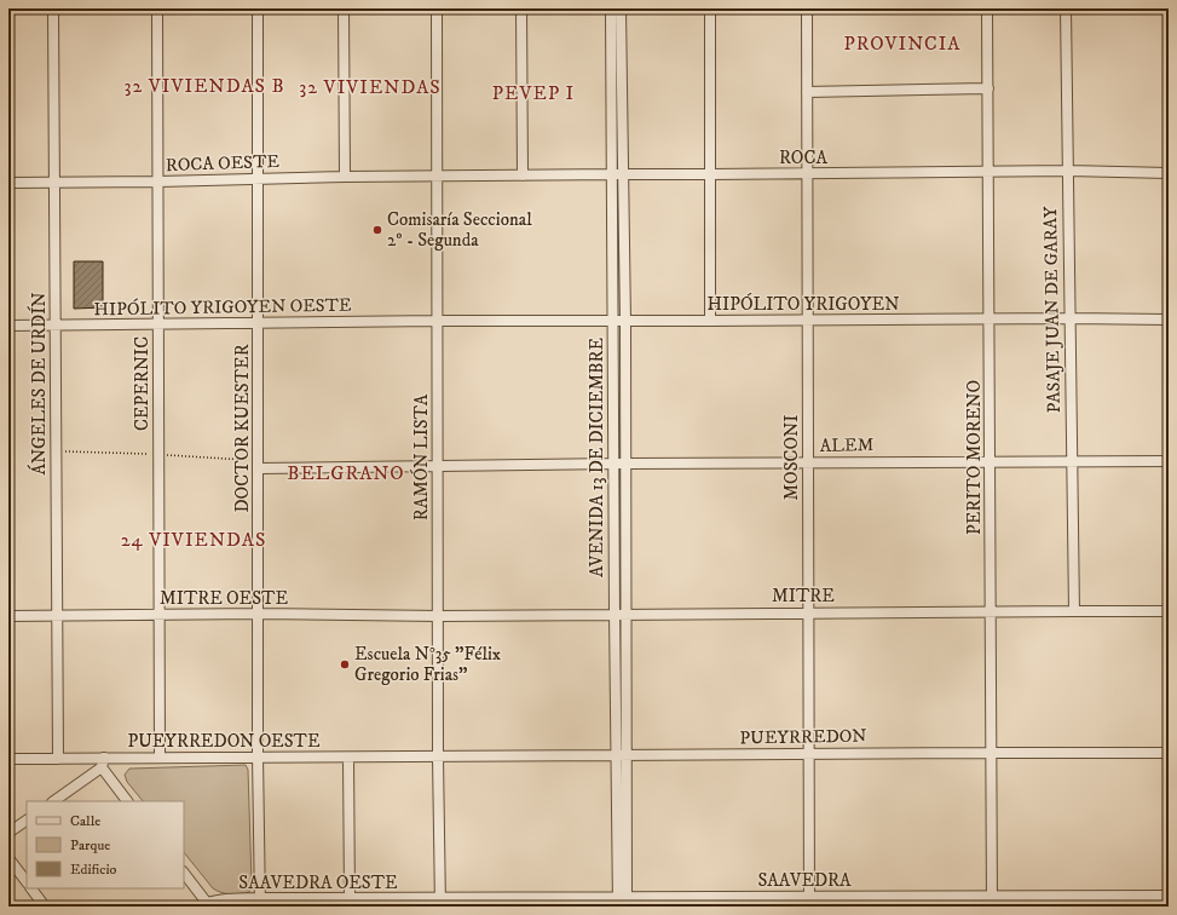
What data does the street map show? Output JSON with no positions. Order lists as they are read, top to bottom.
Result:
{
  "streets": {
    "street": [
      "ROCA",
      "ROCA OESTE",
      "HIPÓLITO YRIGOYEN",
      "HIPÓLITO YRIGOYEN OESTE",
      "PASAJE JUAN DE GARAY",
      "ÁNGELES DE URDÍN",
      "CEPERNIC",
      "DOCTOR KUESTER",
      "ALEM",
      "RAMÓN LISTA",
      "AVENIDA 13 DE DICIEMBRE",
      "MOSCONI",
      "PERITO MORENO",
      "MITRE",
      "MITRE OESTE",
      "PUEYRREDON",
      "PUEYRREDON OESTE",
      "SAAVEDRA",
      "SAAVEDRA OESTE"
    ]
  },
  "crossings": [
    ["ROCA", "ROCA OESTE"],
    ["ROCA", "PASAJE JUAN DE GARAY"],
    ["ROCA", "RAMÓN LISTA"],
    ["ROCA", "AVENIDA 13 DE DICIEMBRE"],
    ["ROCA", "MOSCONI"],
    ["ROCA", "PERITO MORENO"],
    ["ROCA OESTE", "ÁNGELES DE URDÍN"],
    ["ROCA OESTE", "CEPERNIC"],
    ["ROCA OESTE", "DOCTOR KUESTER"],
    ["ROCA OESTE", "RAMÓN LISTA"],
    ["HIPÓLITO YRIGOYEN", "HIPÓLITO YRIGOYEN OESTE"],
    ["HIPÓLITO YRIGOYEN", "PASAJE JUAN DE GARAY"],
    ["HIPÓLITO YRIGOYEN", "RAMÓN LISTA"],
    ["HIPÓLITO YRIGOYEN", "AVENIDA 13 DE DICIEMBRE"],
    ["HIPÓLITO YRIGOYEN", "MOSCONI"],
    ["HIPÓLITO YRIGOYEN", "PERITO MORENO"],
    ["HIPÓLITO YRIGOYEN OESTE", "ÁNGELES DE URDÍN"],
    ["HIPÓLITO YRIGOYEN OESTE", "CEPERNIC"],
    ["HIPÓLITO YRIGOYEN OESTE", "DOCTOR KUESTER"],
    ["HIPÓLITO YRIGOYEN OESTE", "RAMÓN LISTA"],
    ["PASAJE JUAN DE GARAY", "ALEM"],
    ["PASAJE JUAN DE GARAY", "MITRE"],
    ["ÁNGELES DE URDÍN", "MITRE OESTE"],
    ["ÁNGELES DE URDÍN", "PUEYRREDON OESTE"],
    ["CEPERNIC", "MITRE OESTE"],
    ["CEPERNIC", "PUEYRREDON OESTE"],
    ["DOCTOR KUESTER", "ALEM"],
    ["DOCTOR KUESTER", "MITRE OESTE"],
    ["DOCTOR KUESTER", "PUEYRREDON OESTE"],
    ["DOCTOR KUESTER", "SAAVEDRA OESTE"],
    ["ALEM", "RAMÓN LISTA"],
    ["ALEM", "AVENIDA 13 DE DICIEMBRE"],
    ["ALEM", "MOSCONI"],
    ["ALEM", "PERITO MORENO"],
    ["RAMÓN LISTA", "MITRE"],
    ["RAMÓN LISTA", "MITRE OESTE"],
    ["RAMÓN LISTA", "PUEYRREDON"],
    ["RAMÓN LISTA", "PUEYRREDON OESTE"],
    ["RAMÓN LISTA", "SAAVEDRA"],
    ["RAMÓN LISTA", "SAAVEDRA OESTE"],
    ["AVENIDA 13 DE DICIEMBRE", "MITRE"],
    ["AVENIDA 13 DE DICIEMBRE", "PUEYRREDON"],
    ["AVENIDA 13 DE DICIEMBRE", "SAAVEDRA"],
    ["MOSCONI", "MITRE"],
    ["MOSCONI", "PUEYRREDON"],
    ["MOSCONI", "SAAVEDRA"],
    ["PERITO MORENO", "MITRE"],
    ["PERITO MORENO", "PUEYRREDON"],
    ["PERITO MORENO", "SAAVEDRA"],
    ["MITRE", "MITRE OESTE"],
    ["PUEYRREDON", "PUEYRREDON OESTE"],
    ["SAAVEDRA", "SAAVEDRA OESTE"]
  ],
  "districts": [
    "PROVINCIA",
    "32 VIVIENDAS B",
    "32 VIVIENDAS",
    "PEVEP I",
    "BELGRANO",
    "24 VIVIENDAS"
  ],
  "places": ["Comisaría Seccional 2º - Segunda", "Escuela N°35 \"Félix Gregorio Frias\""],
  "legend": ["Calle", "Parque", "Edificio"]
}
